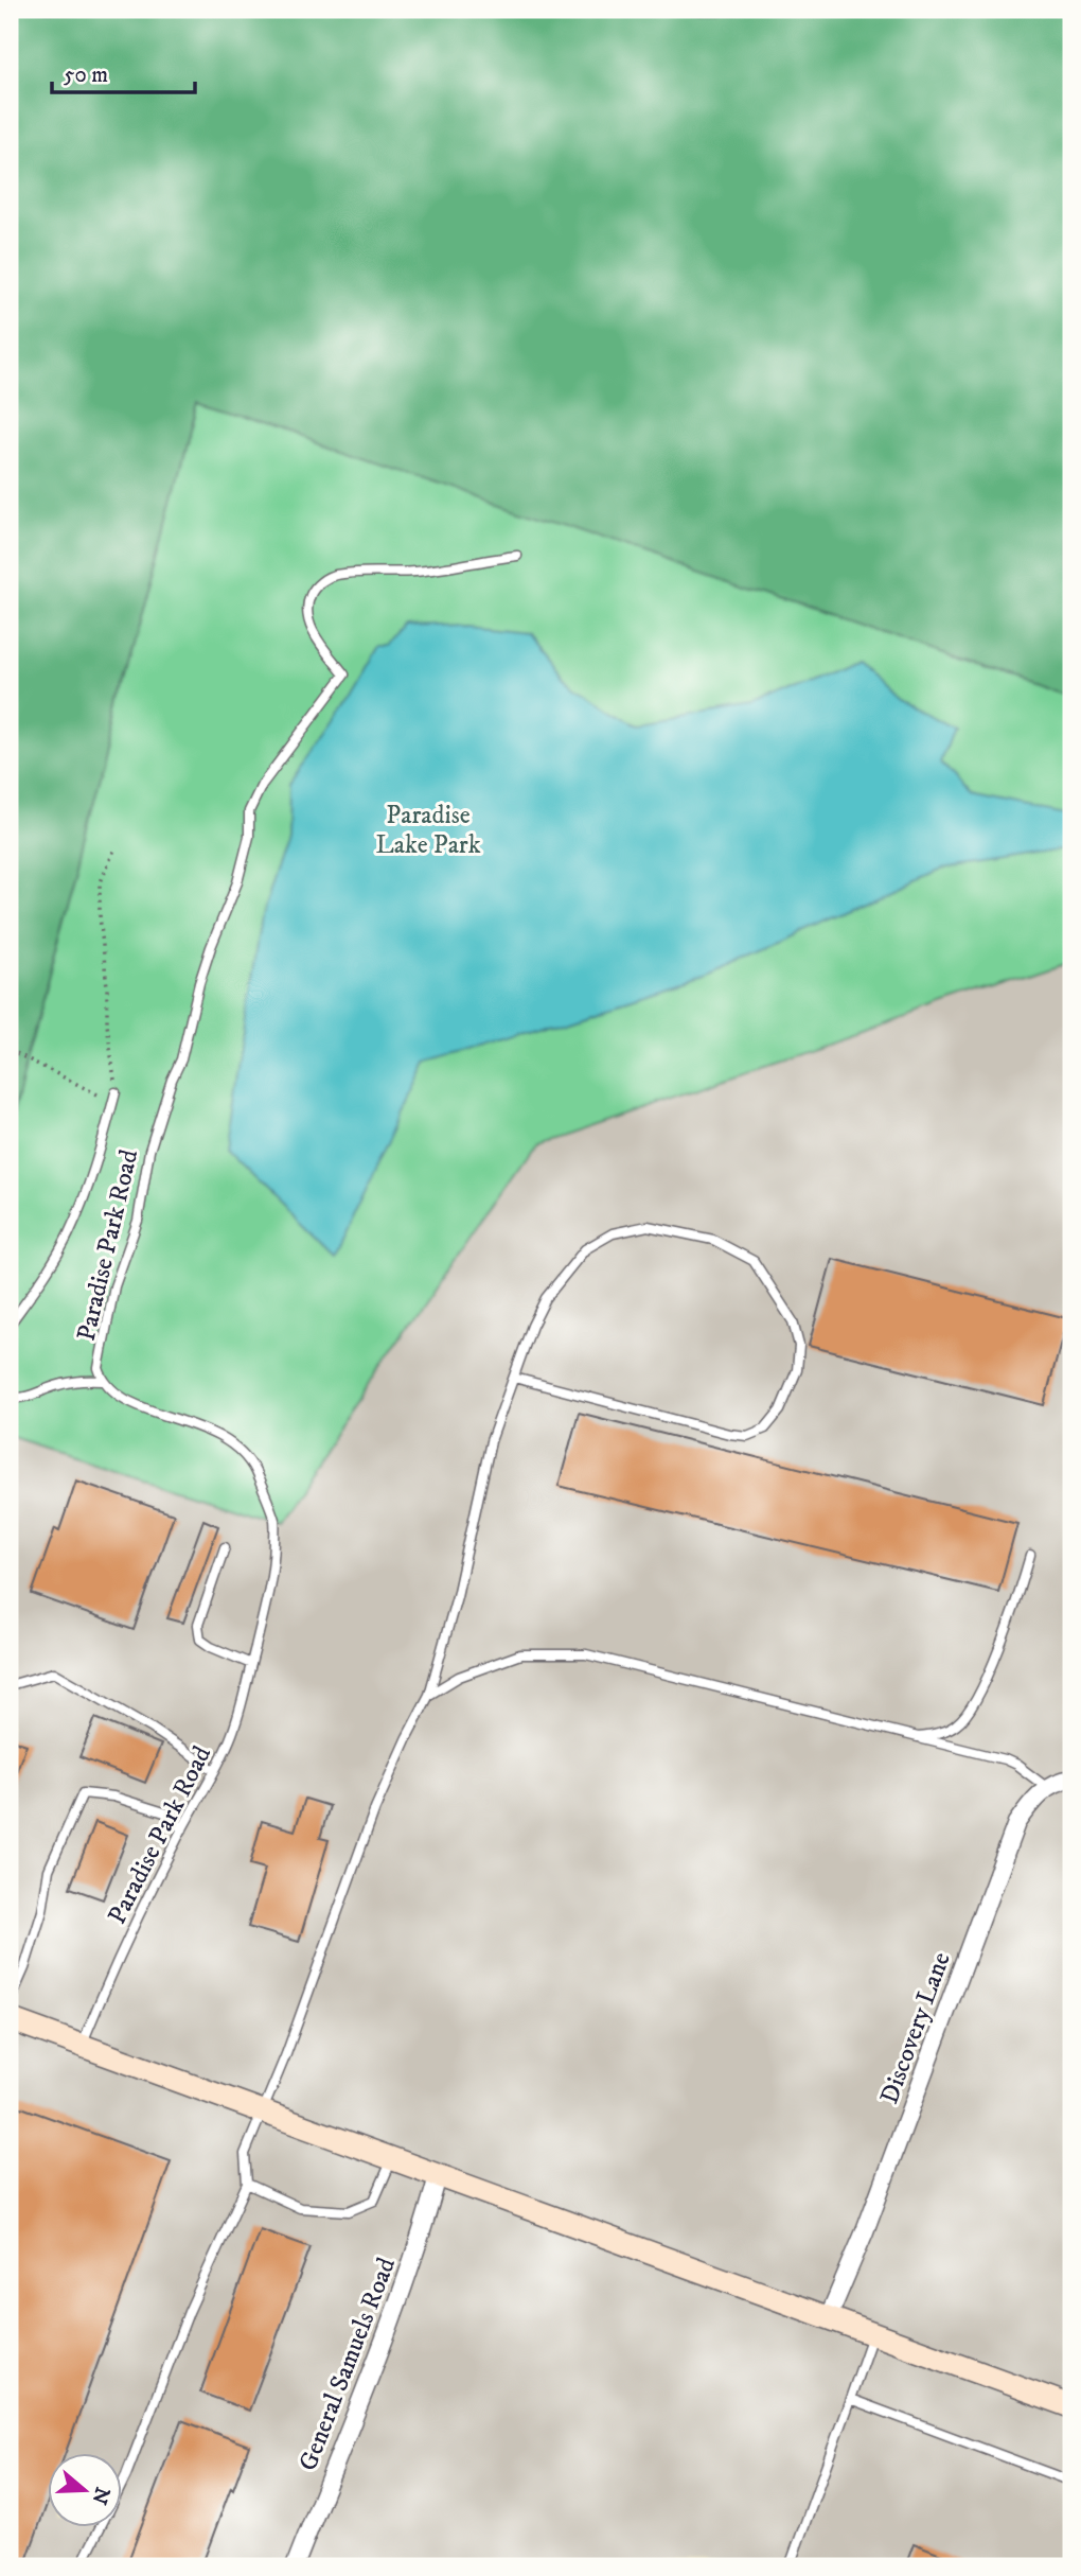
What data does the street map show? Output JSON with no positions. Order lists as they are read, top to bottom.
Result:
{
  "streets": {
    "street": ["Discovery Lane", "General Samuels Road"],
    "lane": ["Paradise Park Road"]
  },
  "parks": ["Paradise Lake Park"],
  "scale_bar": "50 m",
  "north": "right"
}
